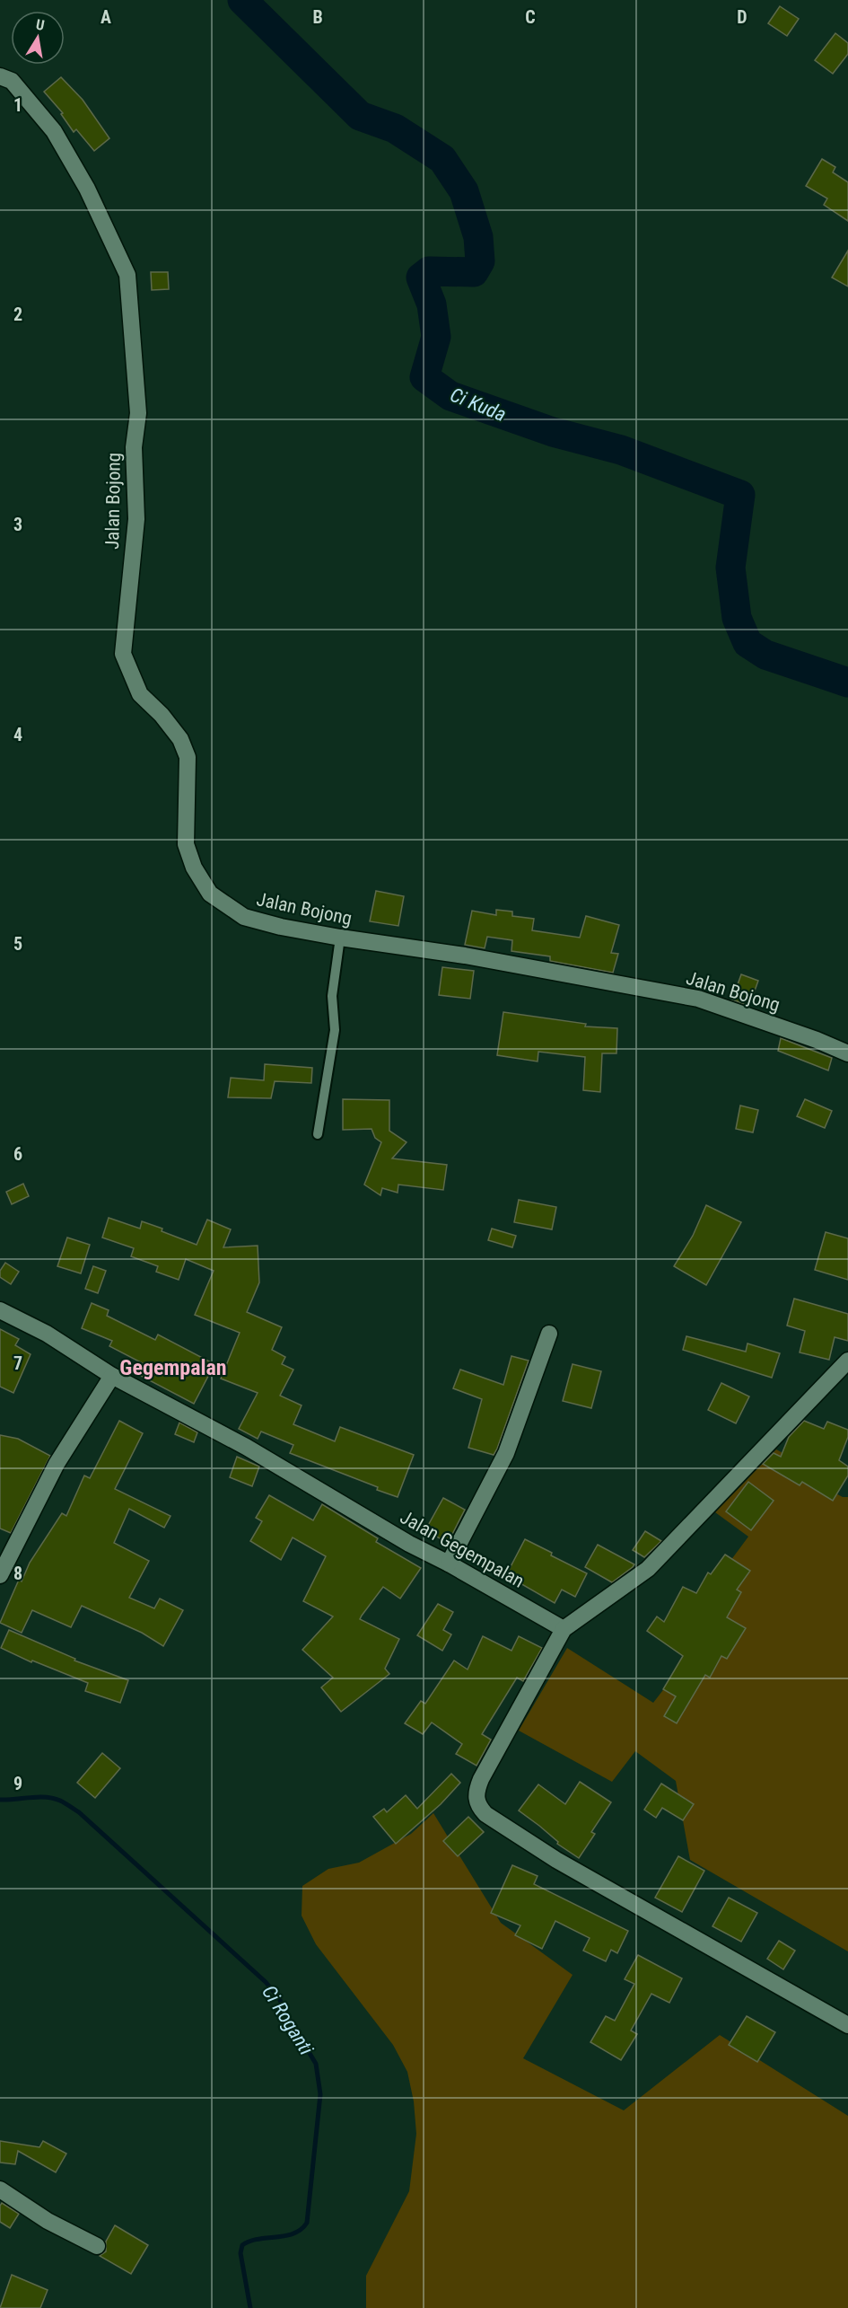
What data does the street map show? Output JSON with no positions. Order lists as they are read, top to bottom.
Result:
{
  "streets": {
    "street": ["Jalan Bojong", "Jalan Gegempalan"]
  },
  "districts": ["Gegempalan"],
  "water": ["Ci Kuda", "Ci Roganti"],
  "north": "top",
  "grid": {
    "columns": [
      "A",
      "B",
      "C",
      "D"
    ],
    "rows": [
      "1",
      "2",
      "3",
      "4",
      "5",
      "6",
      "7",
      "8",
      "9"
    ]
  }
}
